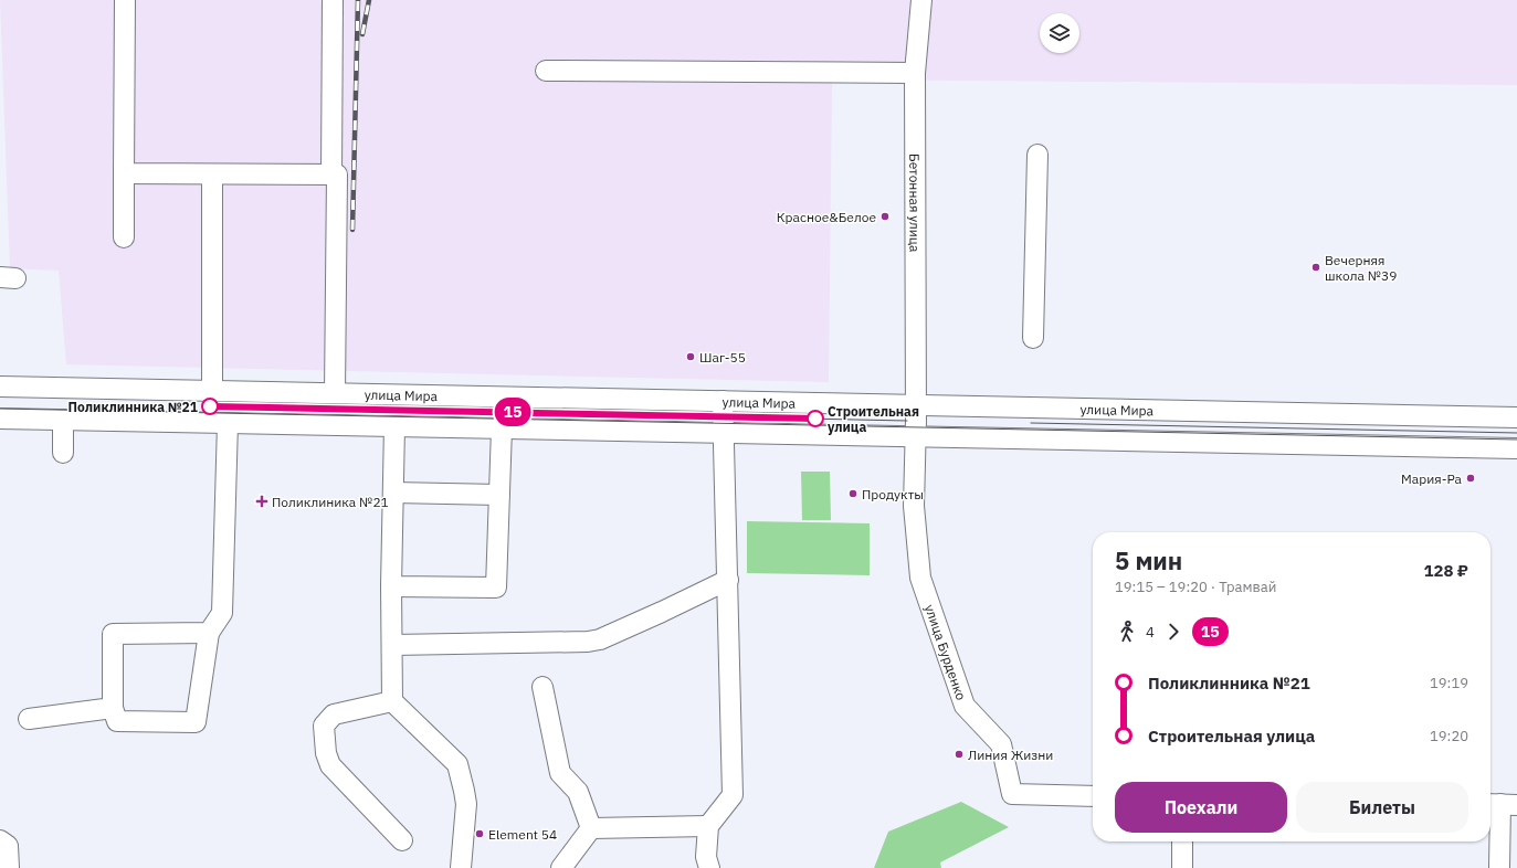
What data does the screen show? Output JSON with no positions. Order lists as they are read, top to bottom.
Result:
{
  "streets": {
    "street": ["Бетонная улица", "улица Мира", "улица Бурденко"]
  },
  "crossings": [
    ["Бетонная улица", "улица Мира"],
    ["Бетонная улица", "улица Бурденко"]
  ],
  "places": {
    "other": [
      "Красное&Белое",
      "Вечерняя школа №39",
      "Шаг-55",
      "Поликлинника №21",
      "Строительная улица",
      "Мария-Ра",
      "Продукты",
      "Линия Жизни",
      "Element 54"
    ],
    "health": ["Поликлиника №21"]
  },
  "lines": ["tram line 15"],
  "page": {
    "on_map": "15",
    "heading": ["5 мин", "19:15 – 19:20 · Трамвай", "128 ₽"],
    "legs": ["4", "15"],
    "list": [
      {
        "name": "Поликлинника №21",
        "value": "19:19"
      },
      {
        "name": "Строительная улица",
        "value": "19:20"
      }
    ],
    "buttons": ["Поехали", "Билеты"]
  }
}
